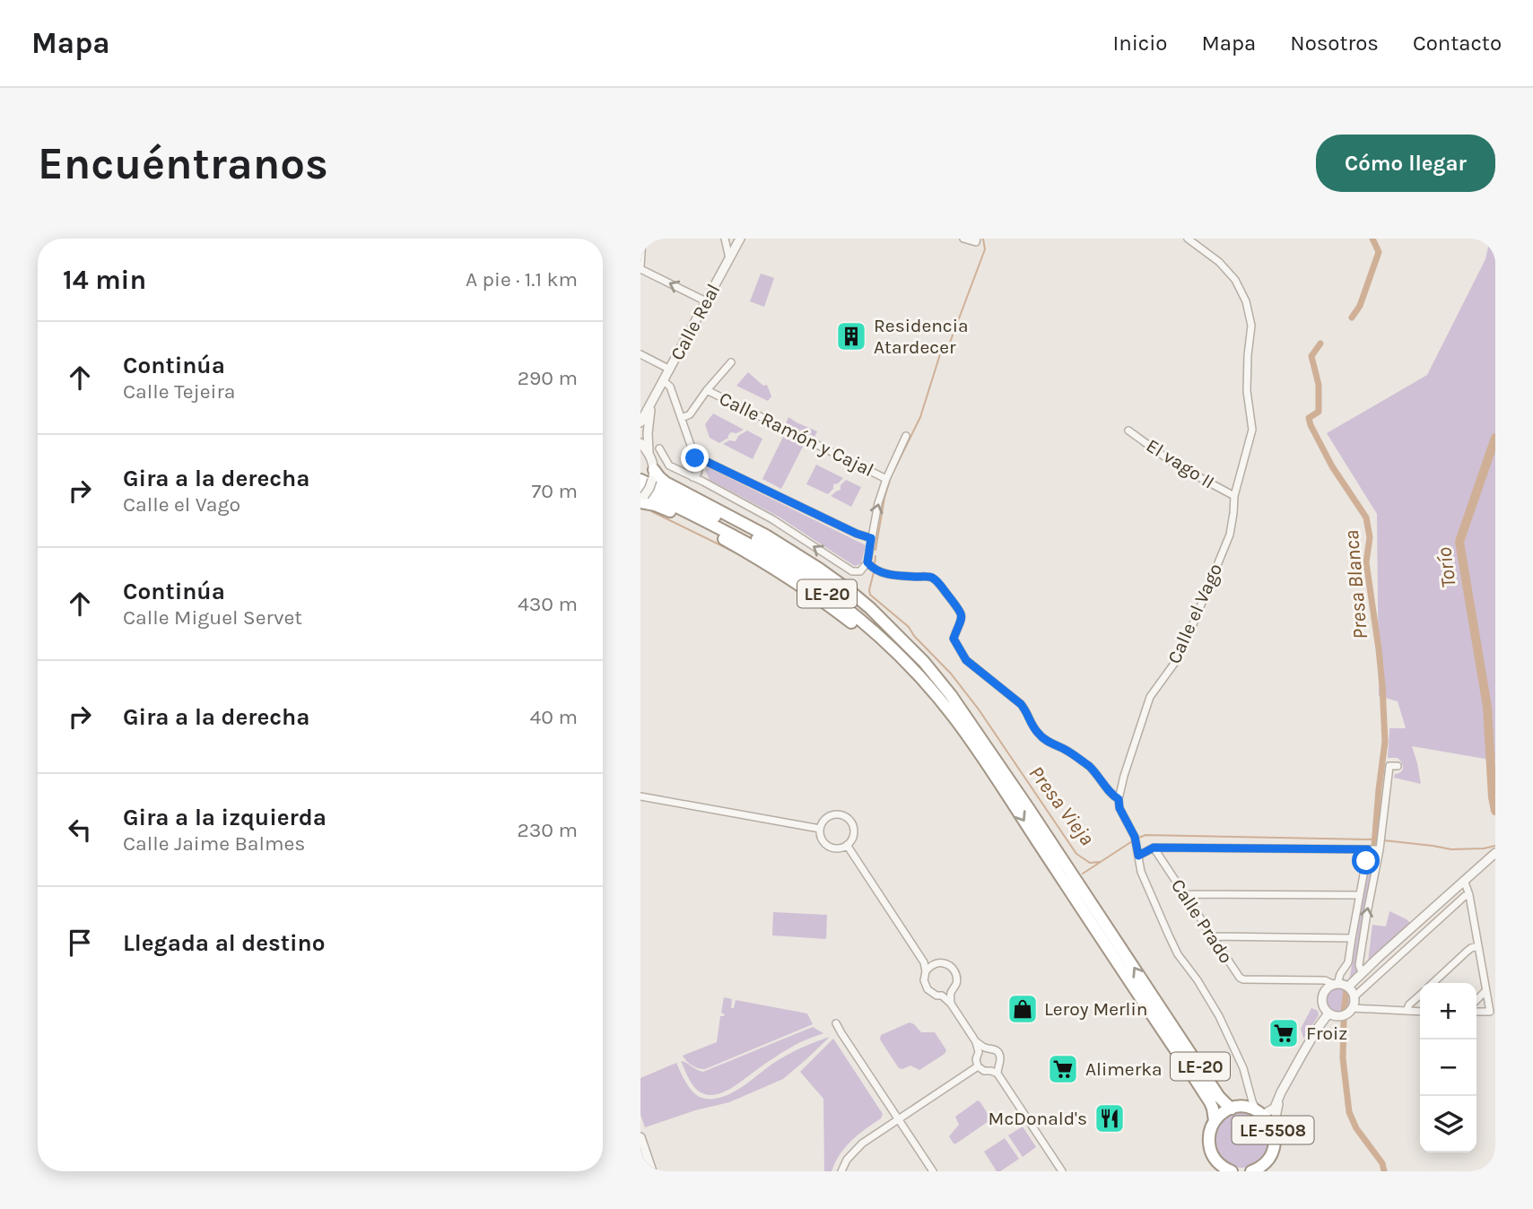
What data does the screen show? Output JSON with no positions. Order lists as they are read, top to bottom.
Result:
{
  "streets": {
    "highway": ["LE-20", "LE-5508"],
    "street": [
      "Calle Real",
      "Calle Ramón y Cajal",
      "El vago II",
      "Calle el Vago",
      "Calle Prado"
    ]
  },
  "crossings": [
    ["El vago II", "Calle el Vago"],
    ["LE-20", "LE-5508"],
    ["Calle Prado", "LE-5508"]
  ],
  "water": ["Torío", "Presa Blanca", "Presa Vieja"],
  "places": {
    "building": ["Residencia Atardecer"],
    "shop": ["Leroy Merlin"],
    "supermarket": ["Froiz", "Alimerka"],
    "restaurant": ["McDonald's"]
  },
  "page": {
    "header": "Mapa",
    "nav": [
      "Inicio",
      "Mapa",
      "Nosotros",
      "Contacto"
    ],
    "buttons": "Cómo llegar",
    "title": "Encuéntranos",
    "heading": ["14 min", "A pie · 1.1 km"],
    "list": [
      ["Continúa", "Calle Tejeira", "290 m"],
      ["Gira a la derecha", "Calle el Vago", "70 m"],
      ["Continúa", "Calle Miguel Servet", "430 m"],
      ["Gira a la derecha", "40 m"],
      ["Gira a la izquierda", "Calle Jaime Balmes", "230 m"],
      "Llegada al destino"
    ],
    "map_buttons": ["+", "−"]
  }
}
